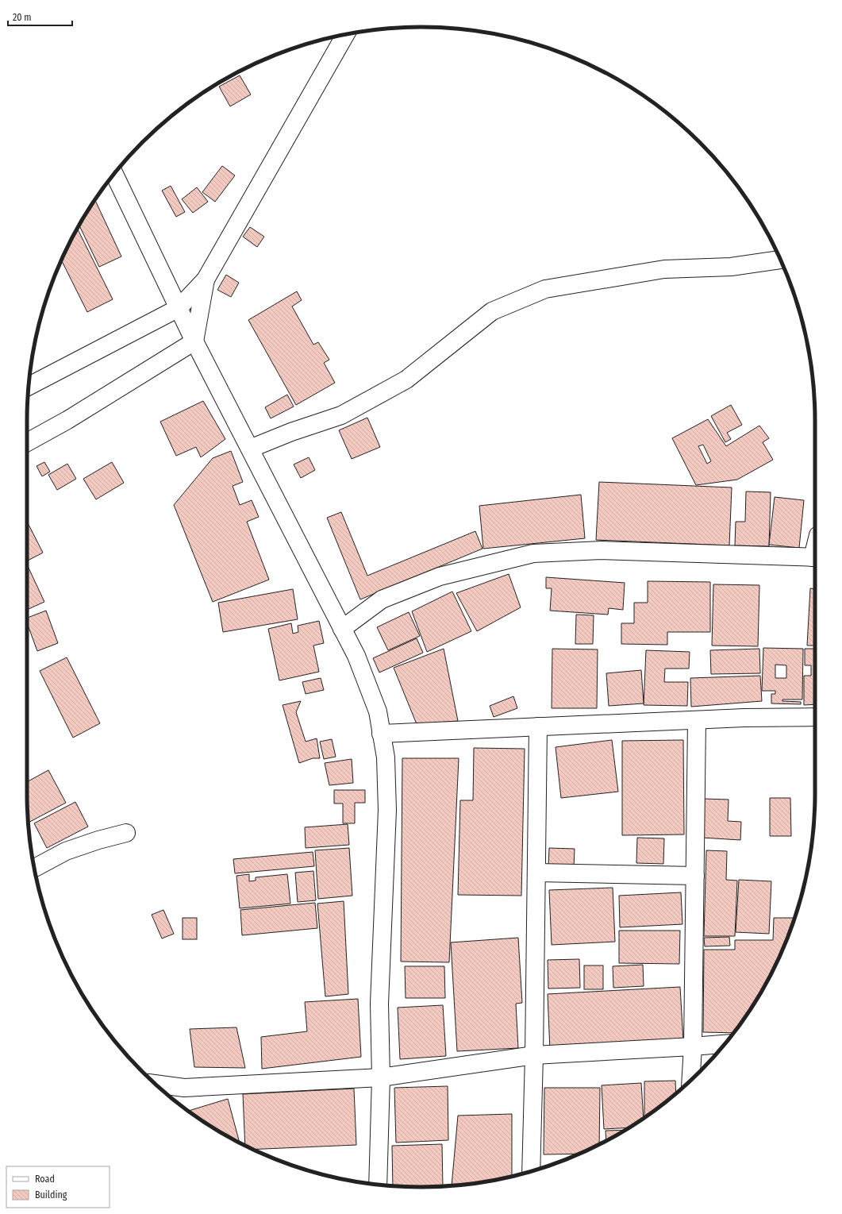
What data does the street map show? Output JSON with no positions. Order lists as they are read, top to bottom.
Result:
{
  "legend": ["Road", "Building"],
  "scale_bar": "20 m"
}
